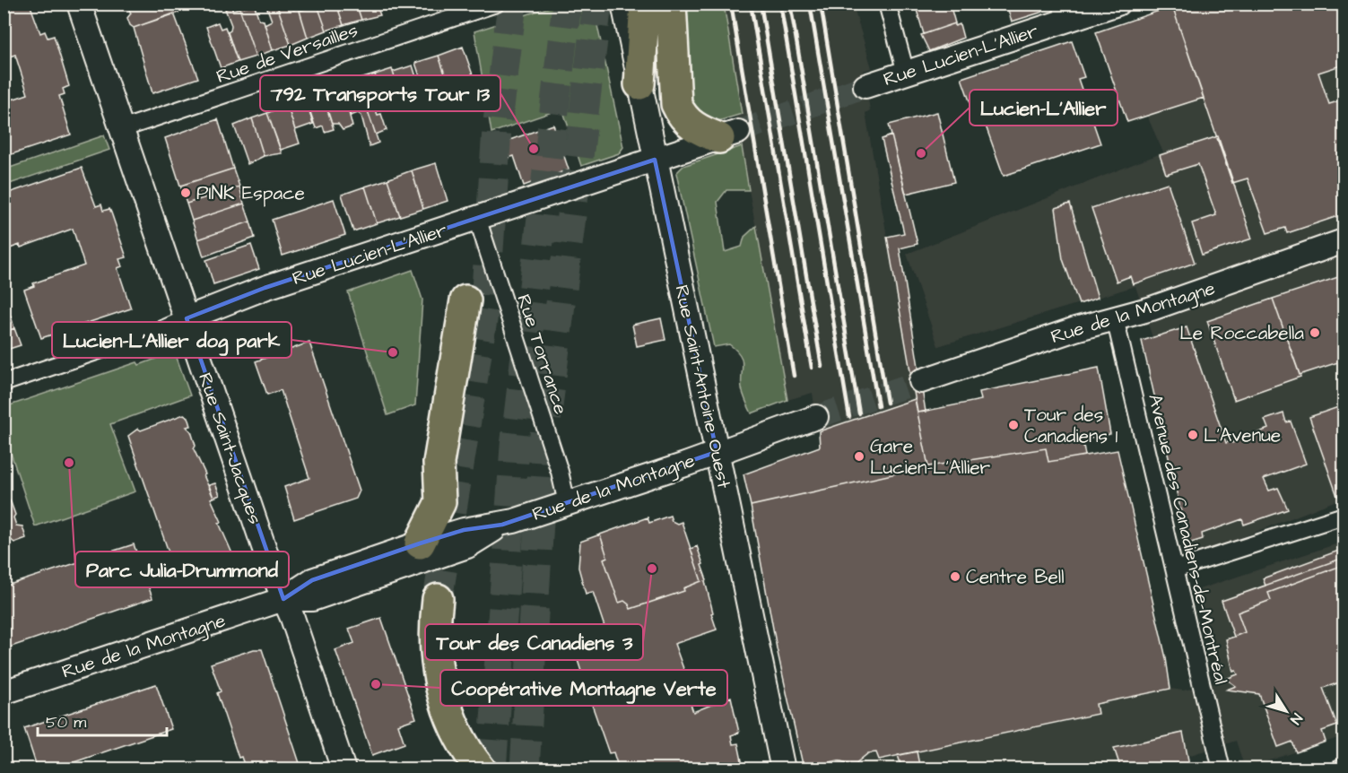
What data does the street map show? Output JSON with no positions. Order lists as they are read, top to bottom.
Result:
{
  "streets": {
    "street": [
      "Rue de Versailles",
      "Rue Lucien-L'Allier",
      "Rue de la Montagne",
      "Rue Torrance",
      "Rue Saint-Antoine Ouest",
      "Rue Saint-Jacques",
      "Avenue des Canadiens-de-Montréal"
    ]
  },
  "crossings": [
    ["Rue de Versailles", "Rue Saint-Jacques"],
    ["Rue Lucien-L'Allier", "Rue Torrance"],
    ["Rue Lucien-L'Allier", "Rue Saint-Antoine Ouest"],
    ["Rue Lucien-L'Allier", "Rue Saint-Jacques"],
    ["Rue de la Montagne", "Rue Torrance"],
    ["Rue de la Montagne", "Rue Saint-Antoine Ouest"],
    ["Rue de la Montagne", "Rue Saint-Jacques"],
    ["Rue de la Montagne", "Avenue des Canadiens-de-Montréal"]
  ],
  "places": [
    "792 Transports Tour 13",
    "Lucien-L'Allier",
    "PINK Espace",
    "Le Roccabella",
    "Lucien-L'Allier dog park",
    "Tour des Canadiens 1",
    "L'Avenue",
    "Gare Lucien-L'Allier",
    "Parc Julia-Drummond",
    "Tour des Canadiens 3",
    "Centre Bell",
    "Coopérative Montagne Verte"
  ],
  "scale_bar": "50 m",
  "north": "bottom right"
}
